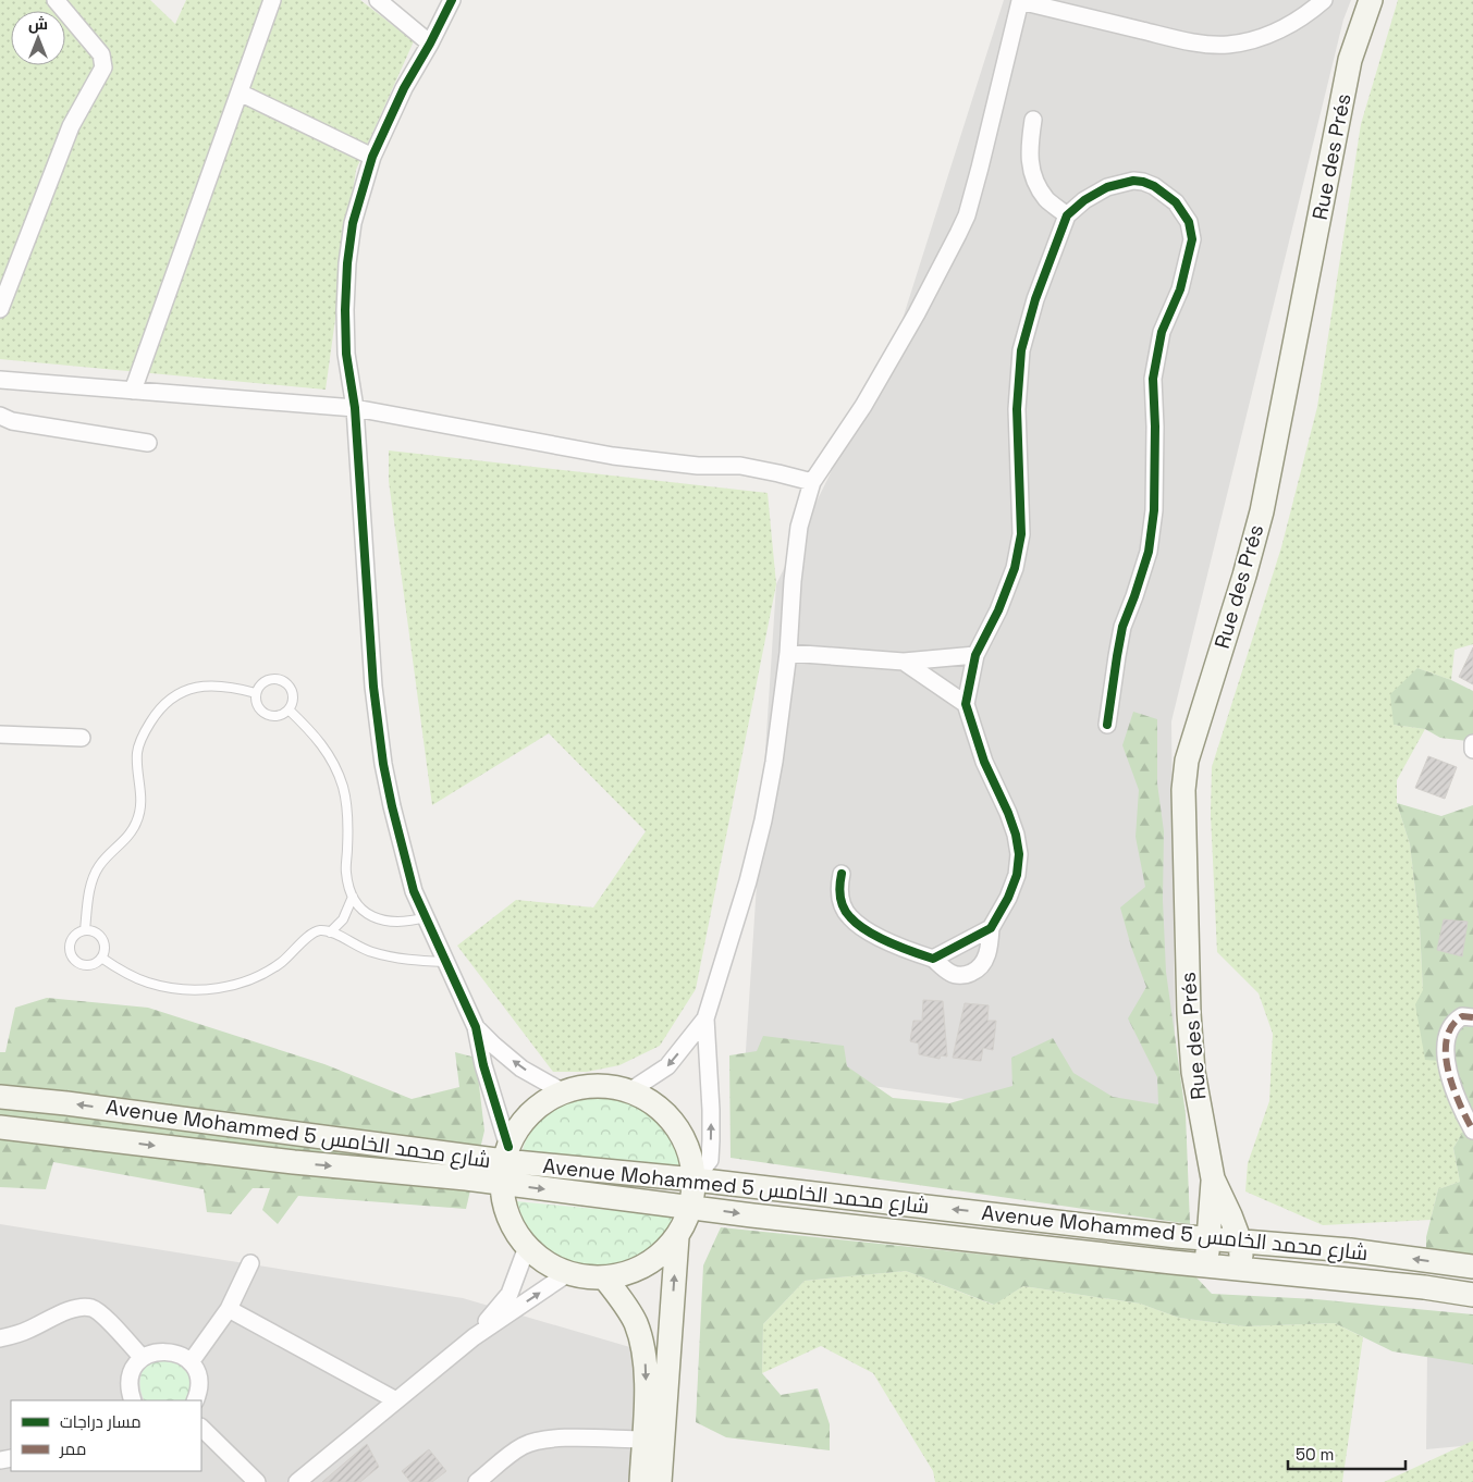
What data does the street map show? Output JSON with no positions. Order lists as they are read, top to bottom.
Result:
{
  "streets": {
    "main road": ["Rue des Prés", "Avenue Mohammed 5 شارع محمد الخامس"]
  },
  "crossings": [
    ["Rue des Prés", "Avenue Mohammed 5 شارع محمد الخامس"]
  ],
  "legend": ["مسار دراجات", "ممر"],
  "scale_bar": "50 m",
  "north": "top"
}
